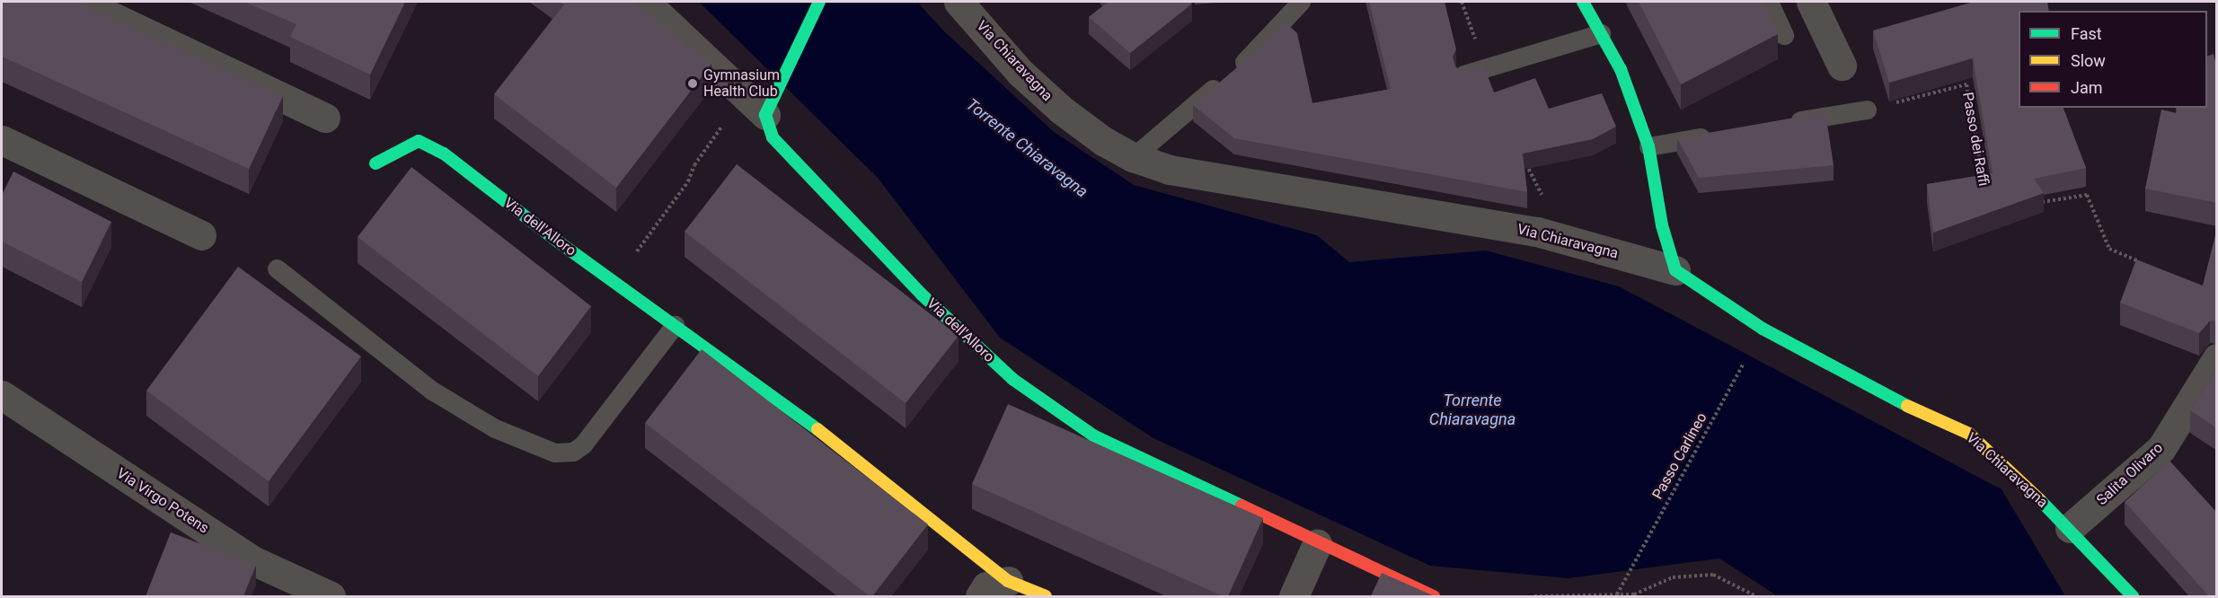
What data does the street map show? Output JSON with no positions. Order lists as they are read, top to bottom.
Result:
{
  "streets": {
    "street": [
      "Via Chiaravagna",
      "Via dell'Alloro",
      "Salita Olivaro",
      "Via Virgo Potens"
    ],
    "path": ["Passo dei Raffi", "Passo Carlineo"]
  },
  "crossings": [
    ["Via Chiaravagna", "Passo Carlineo"],
    ["Via Chiaravagna", "Salita Olivaro"]
  ],
  "water": ["Torrente Chiaravagna"],
  "places": ["Gymnasium Health Club"],
  "legend": ["Fast", "Slow", "Jam"]
}
